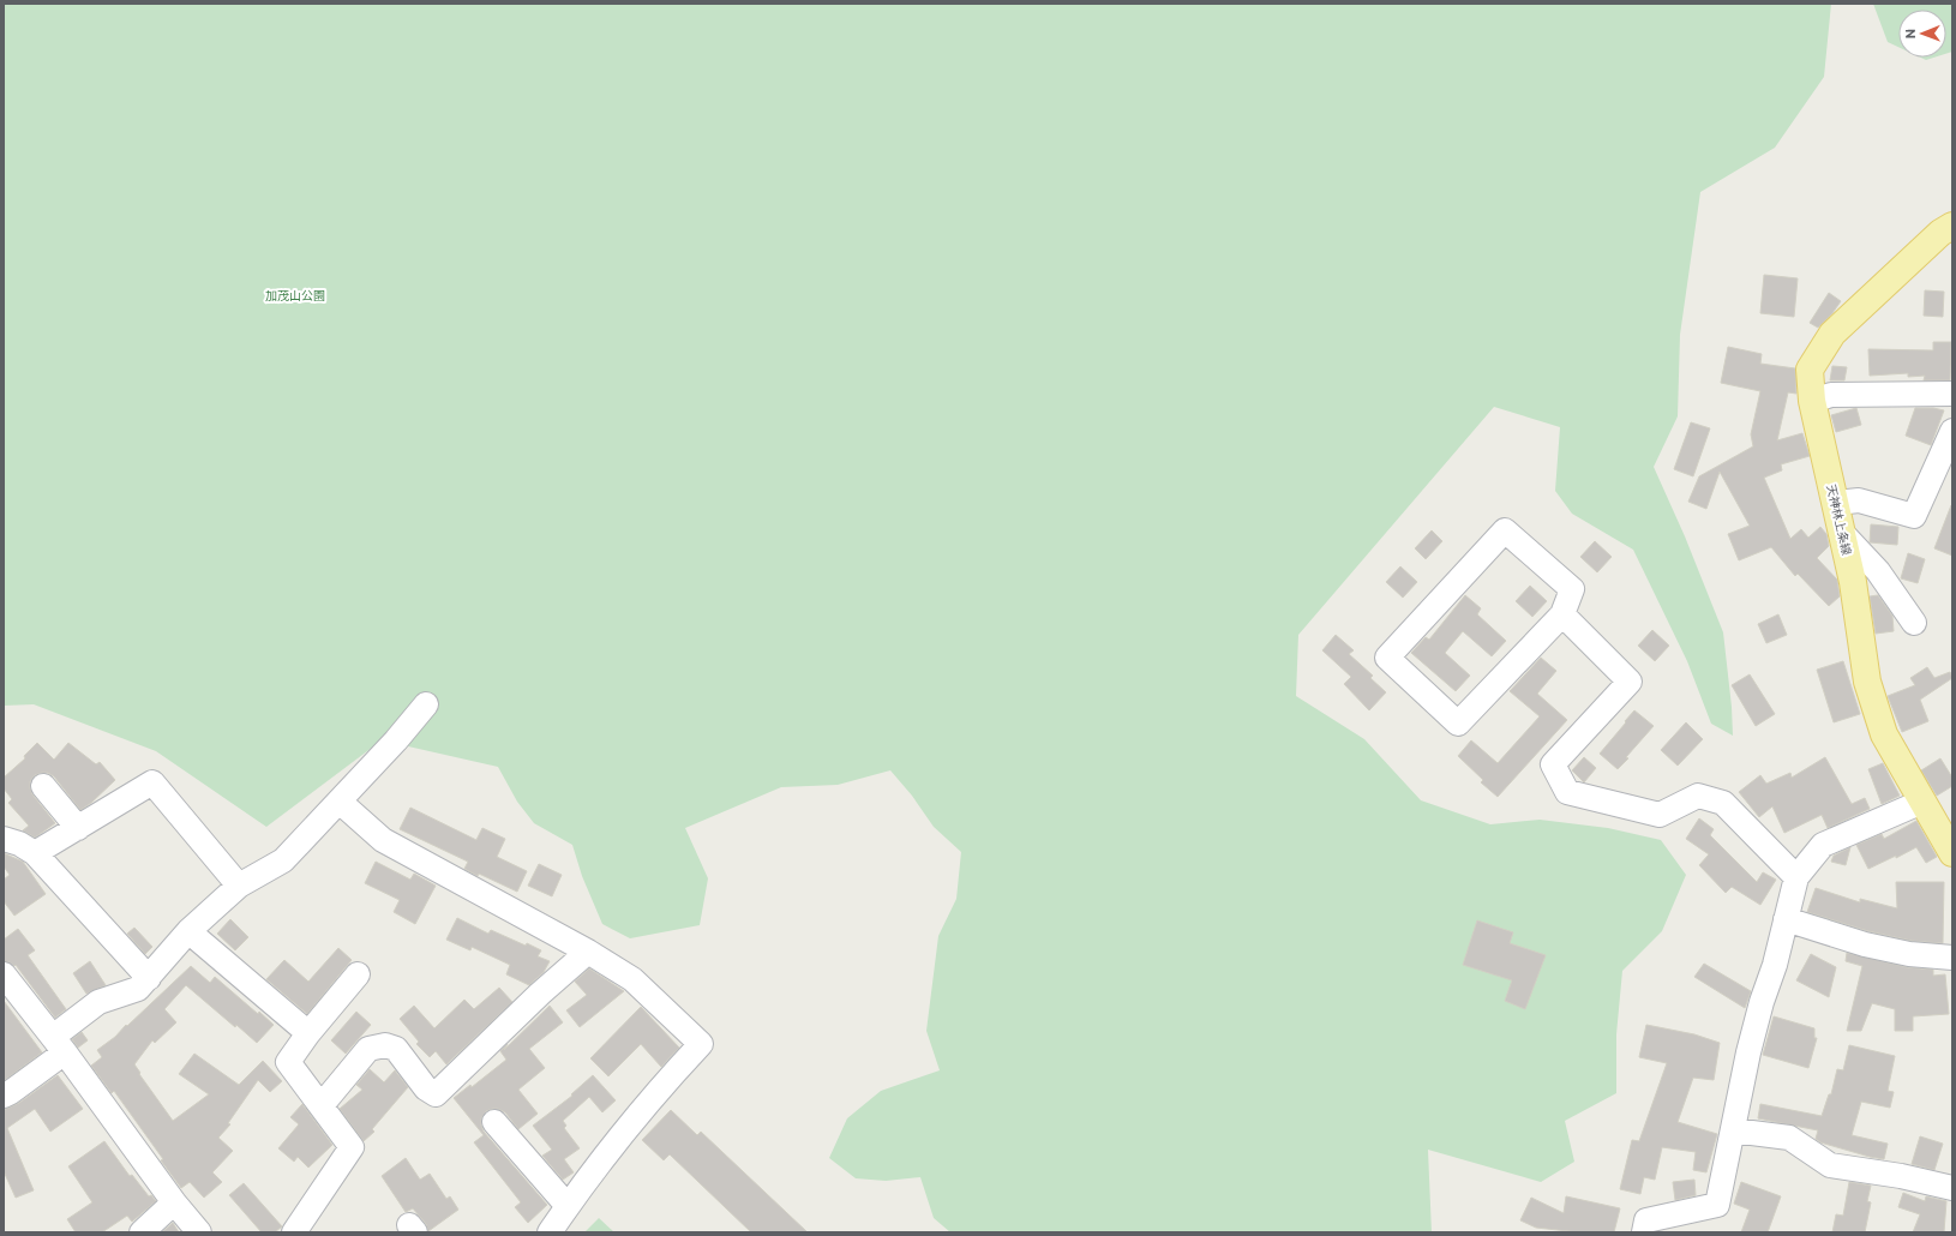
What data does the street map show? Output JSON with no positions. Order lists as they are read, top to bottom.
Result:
{
  "streets": {
    "main road": ["天神林上条線"]
  },
  "parks": ["加茂山公園"],
  "north": "left"
}
